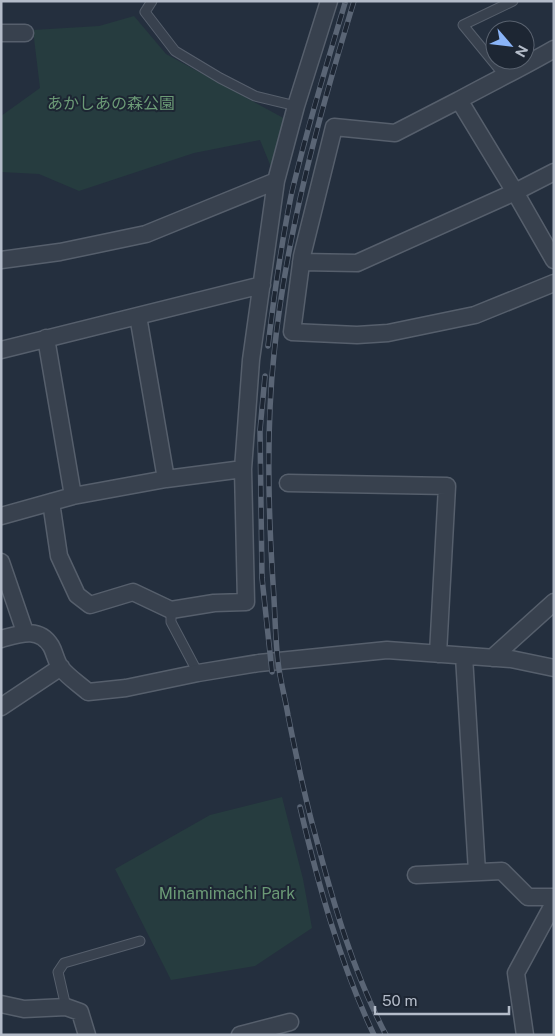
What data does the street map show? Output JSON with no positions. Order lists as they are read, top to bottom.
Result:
{
  "parks": ["あかしあの森公園", "Minamimachi Park"],
  "scale_bar": "50 m",
  "north": "bottom right"
}
